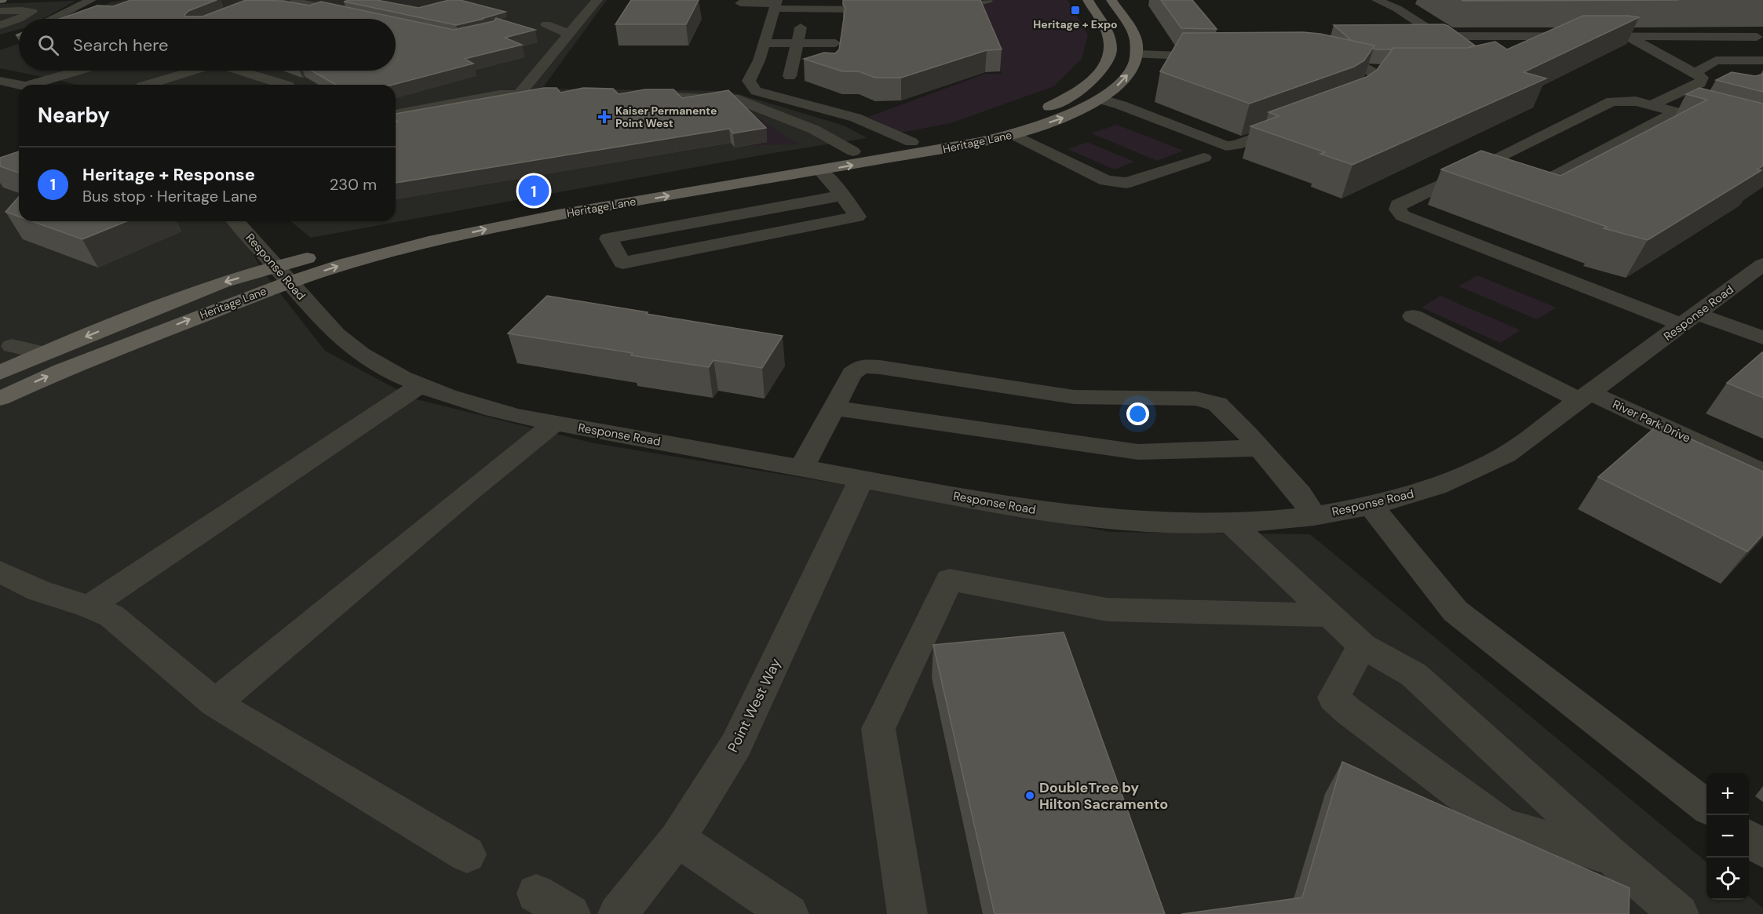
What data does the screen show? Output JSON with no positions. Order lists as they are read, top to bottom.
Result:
{
  "streets": {
    "main road": ["Heritage Lane"],
    "street": ["Response Road", "River Park Drive", "Point West Way"]
  },
  "crossings": [
    ["Heritage Lane", "Response Road"],
    ["Response Road", "River Park Drive"],
    ["Response Road", "Point West Way"]
  ],
  "places": {
    "transit": ["Heritage + Expo"],
    "health": ["Kaiser Permanente Point West"],
    "other": ["DoubleTree by Hilton Sacramento"]
  },
  "page": {
    "search": "Search here",
    "heading": "Nearby",
    "list": [
      {
        "mark": "1",
        "name": "Heritage + Response",
        "note": "Bus stop · Heritage Lane",
        "value": "230 m"
      }
    ],
    "pins": "1",
    "map_buttons": ["+", "−"]
  }
}
